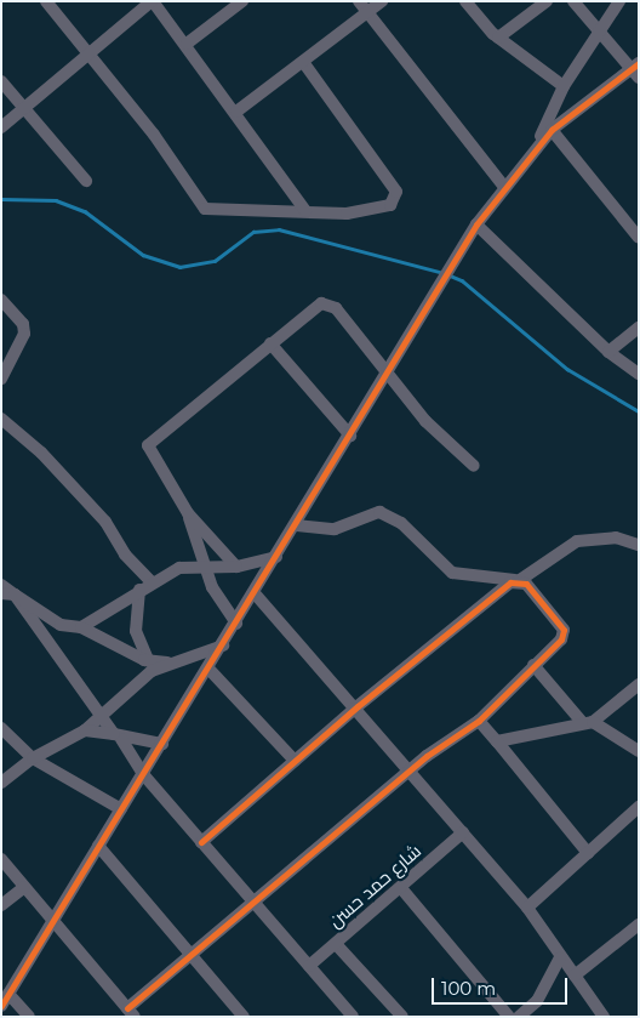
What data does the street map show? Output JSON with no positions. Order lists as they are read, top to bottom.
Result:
{
  "streets": {
    "street": ["شارع حمد حسن"]
  },
  "scale_bar": "100 m"
}
